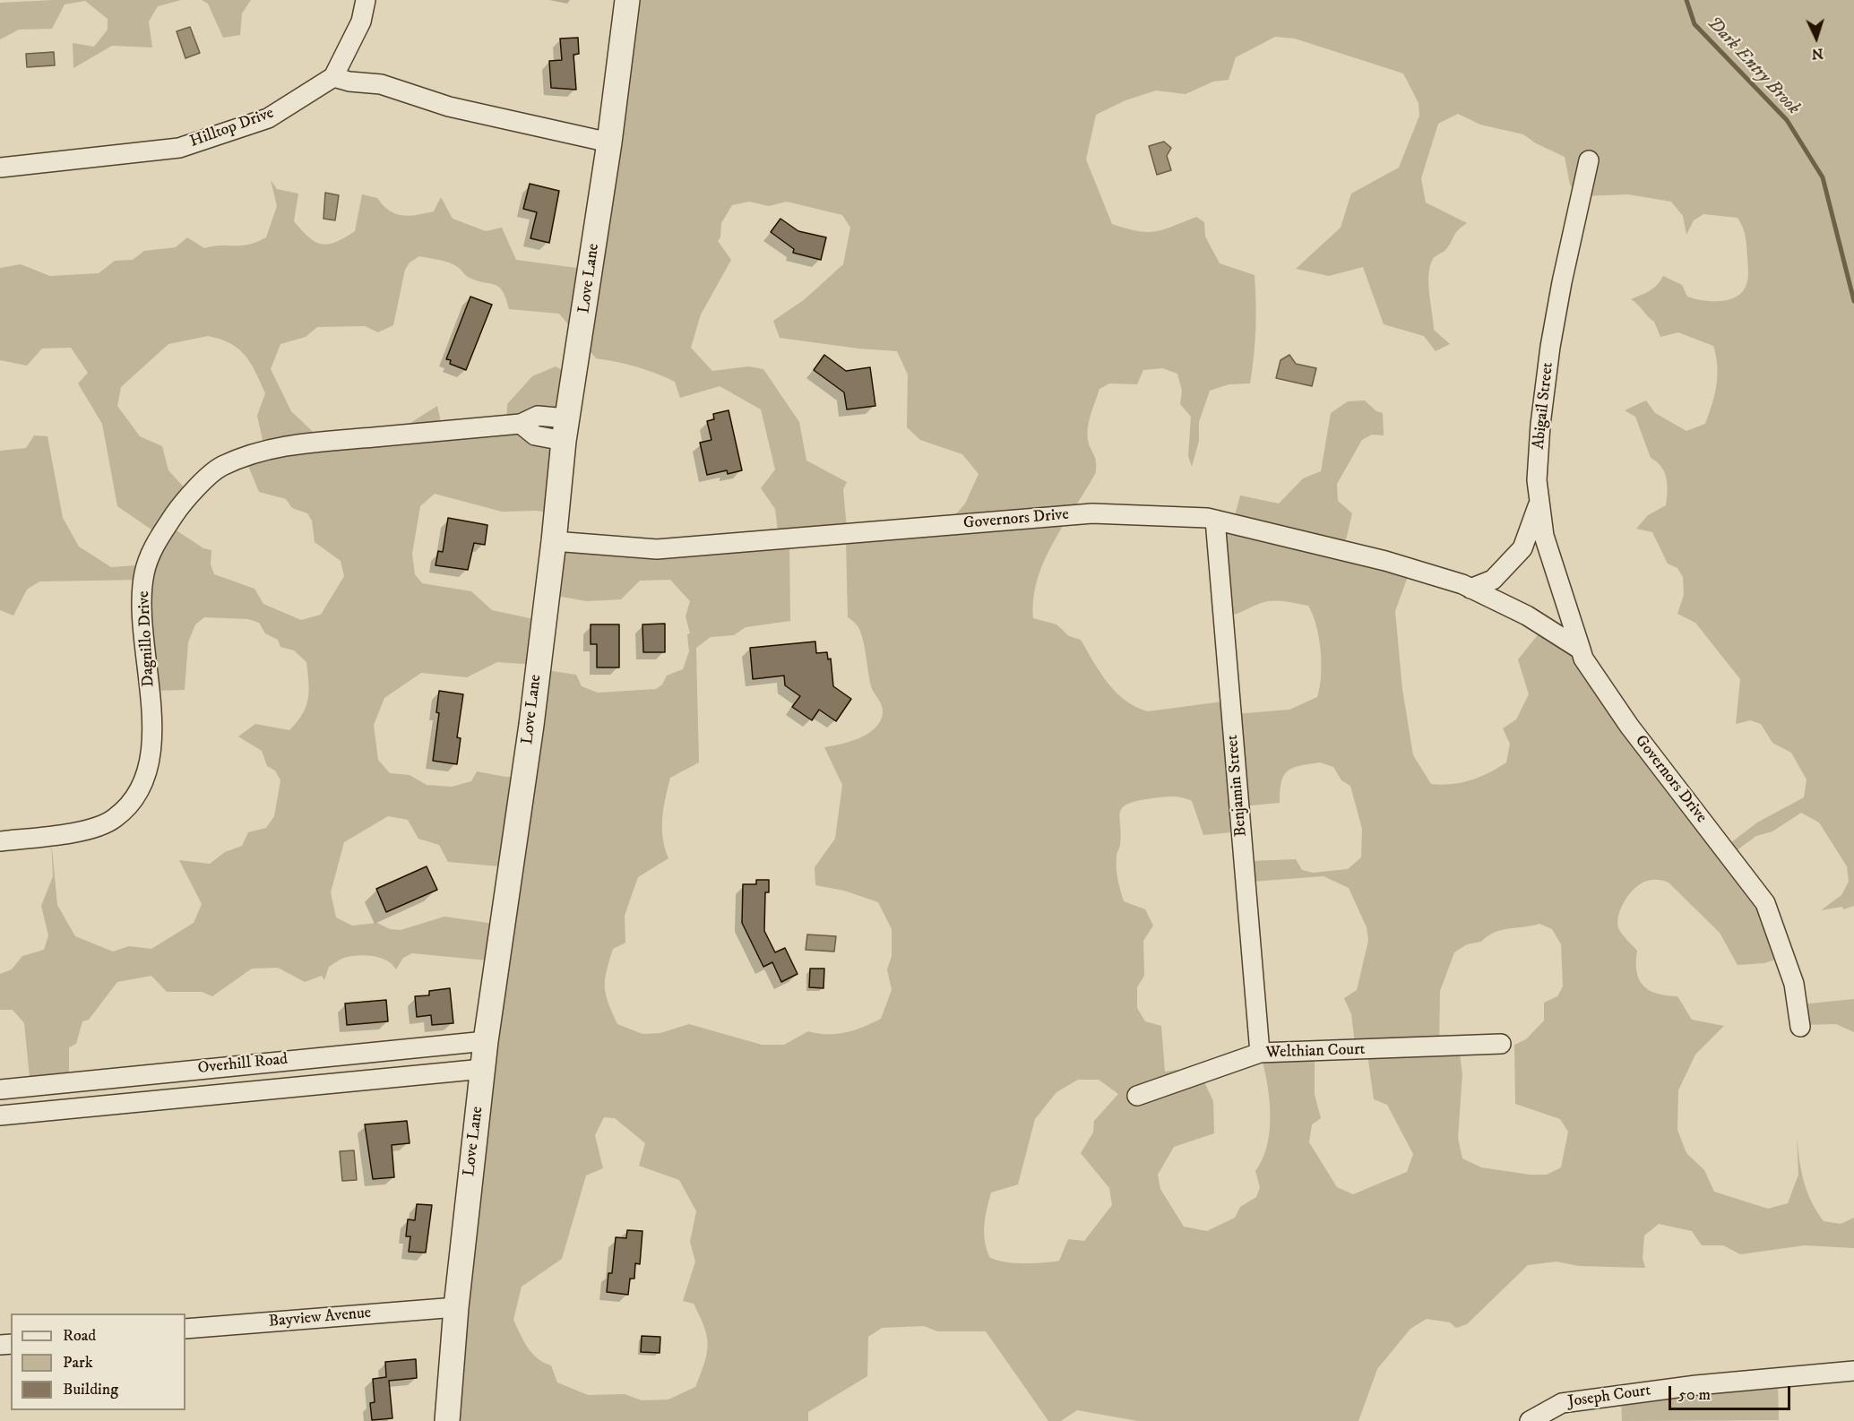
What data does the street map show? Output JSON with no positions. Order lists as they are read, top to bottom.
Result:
{
  "streets": {
    "street": [
      "Hilltop Drive",
      "Love Lane",
      "Abigail Street",
      "Governors Drive",
      "Dagnillo Drive",
      "Benjamin Street",
      "Welthian Court",
      "Overhill Road",
      "Bayview Avenue",
      "Joseph Court"
    ]
  },
  "crossings": [
    ["Love Lane", "Governors Drive"],
    ["Love Lane", "Dagnillo Drive"],
    ["Love Lane", "Overhill Road"],
    ["Love Lane", "Bayview Avenue"],
    ["Abigail Street", "Governors Drive"],
    ["Governors Drive", "Benjamin Street"],
    ["Benjamin Street", "Welthian Court"]
  ],
  "water": ["Dark Entry Brook"],
  "legend": ["Road", "Park", "Building"],
  "scale_bar": "50 m",
  "north": "bottom"
}
